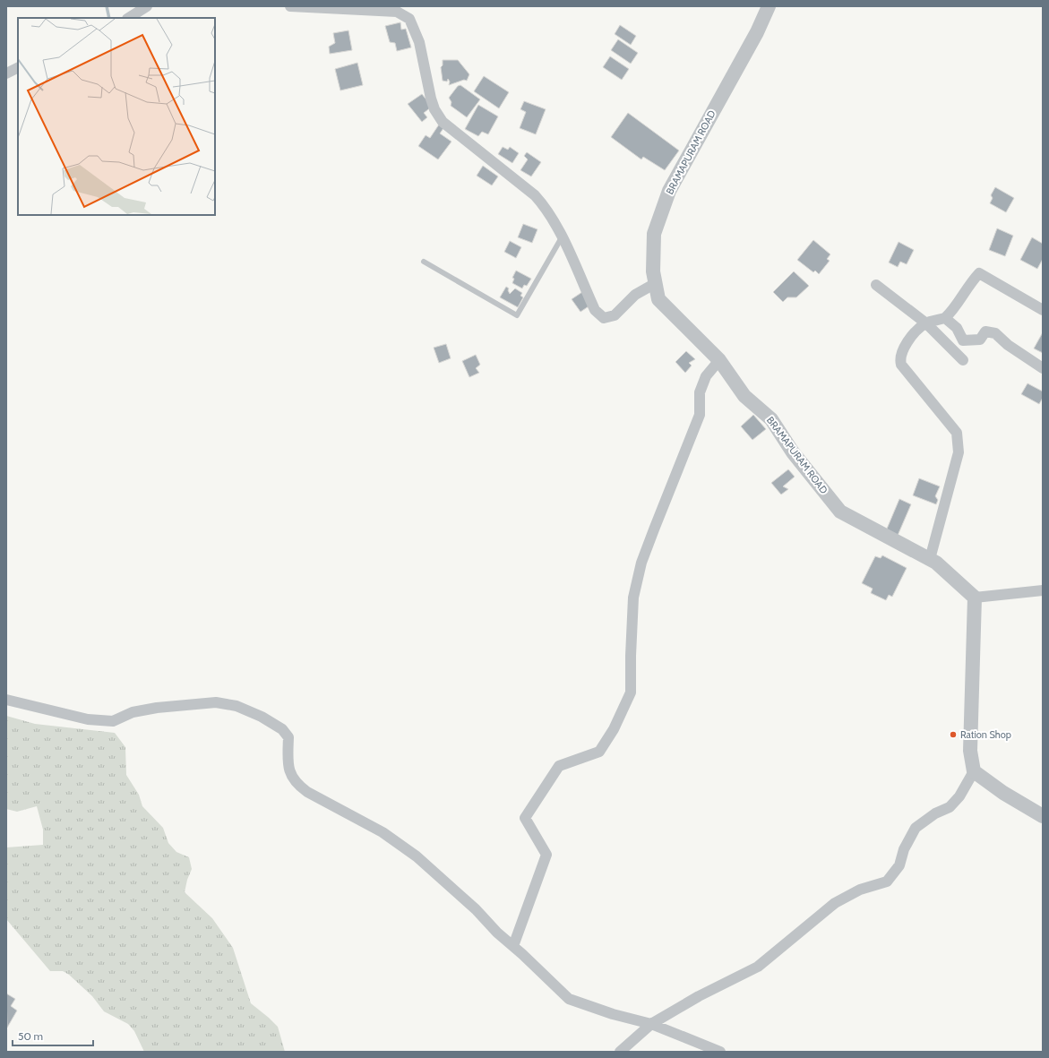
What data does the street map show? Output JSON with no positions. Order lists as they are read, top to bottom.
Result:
{
  "streets": {
    "street": ["BRAMAPURAM ROAD"]
  },
  "places": ["Ration Shop"],
  "scale_bar": "50 m"
}
